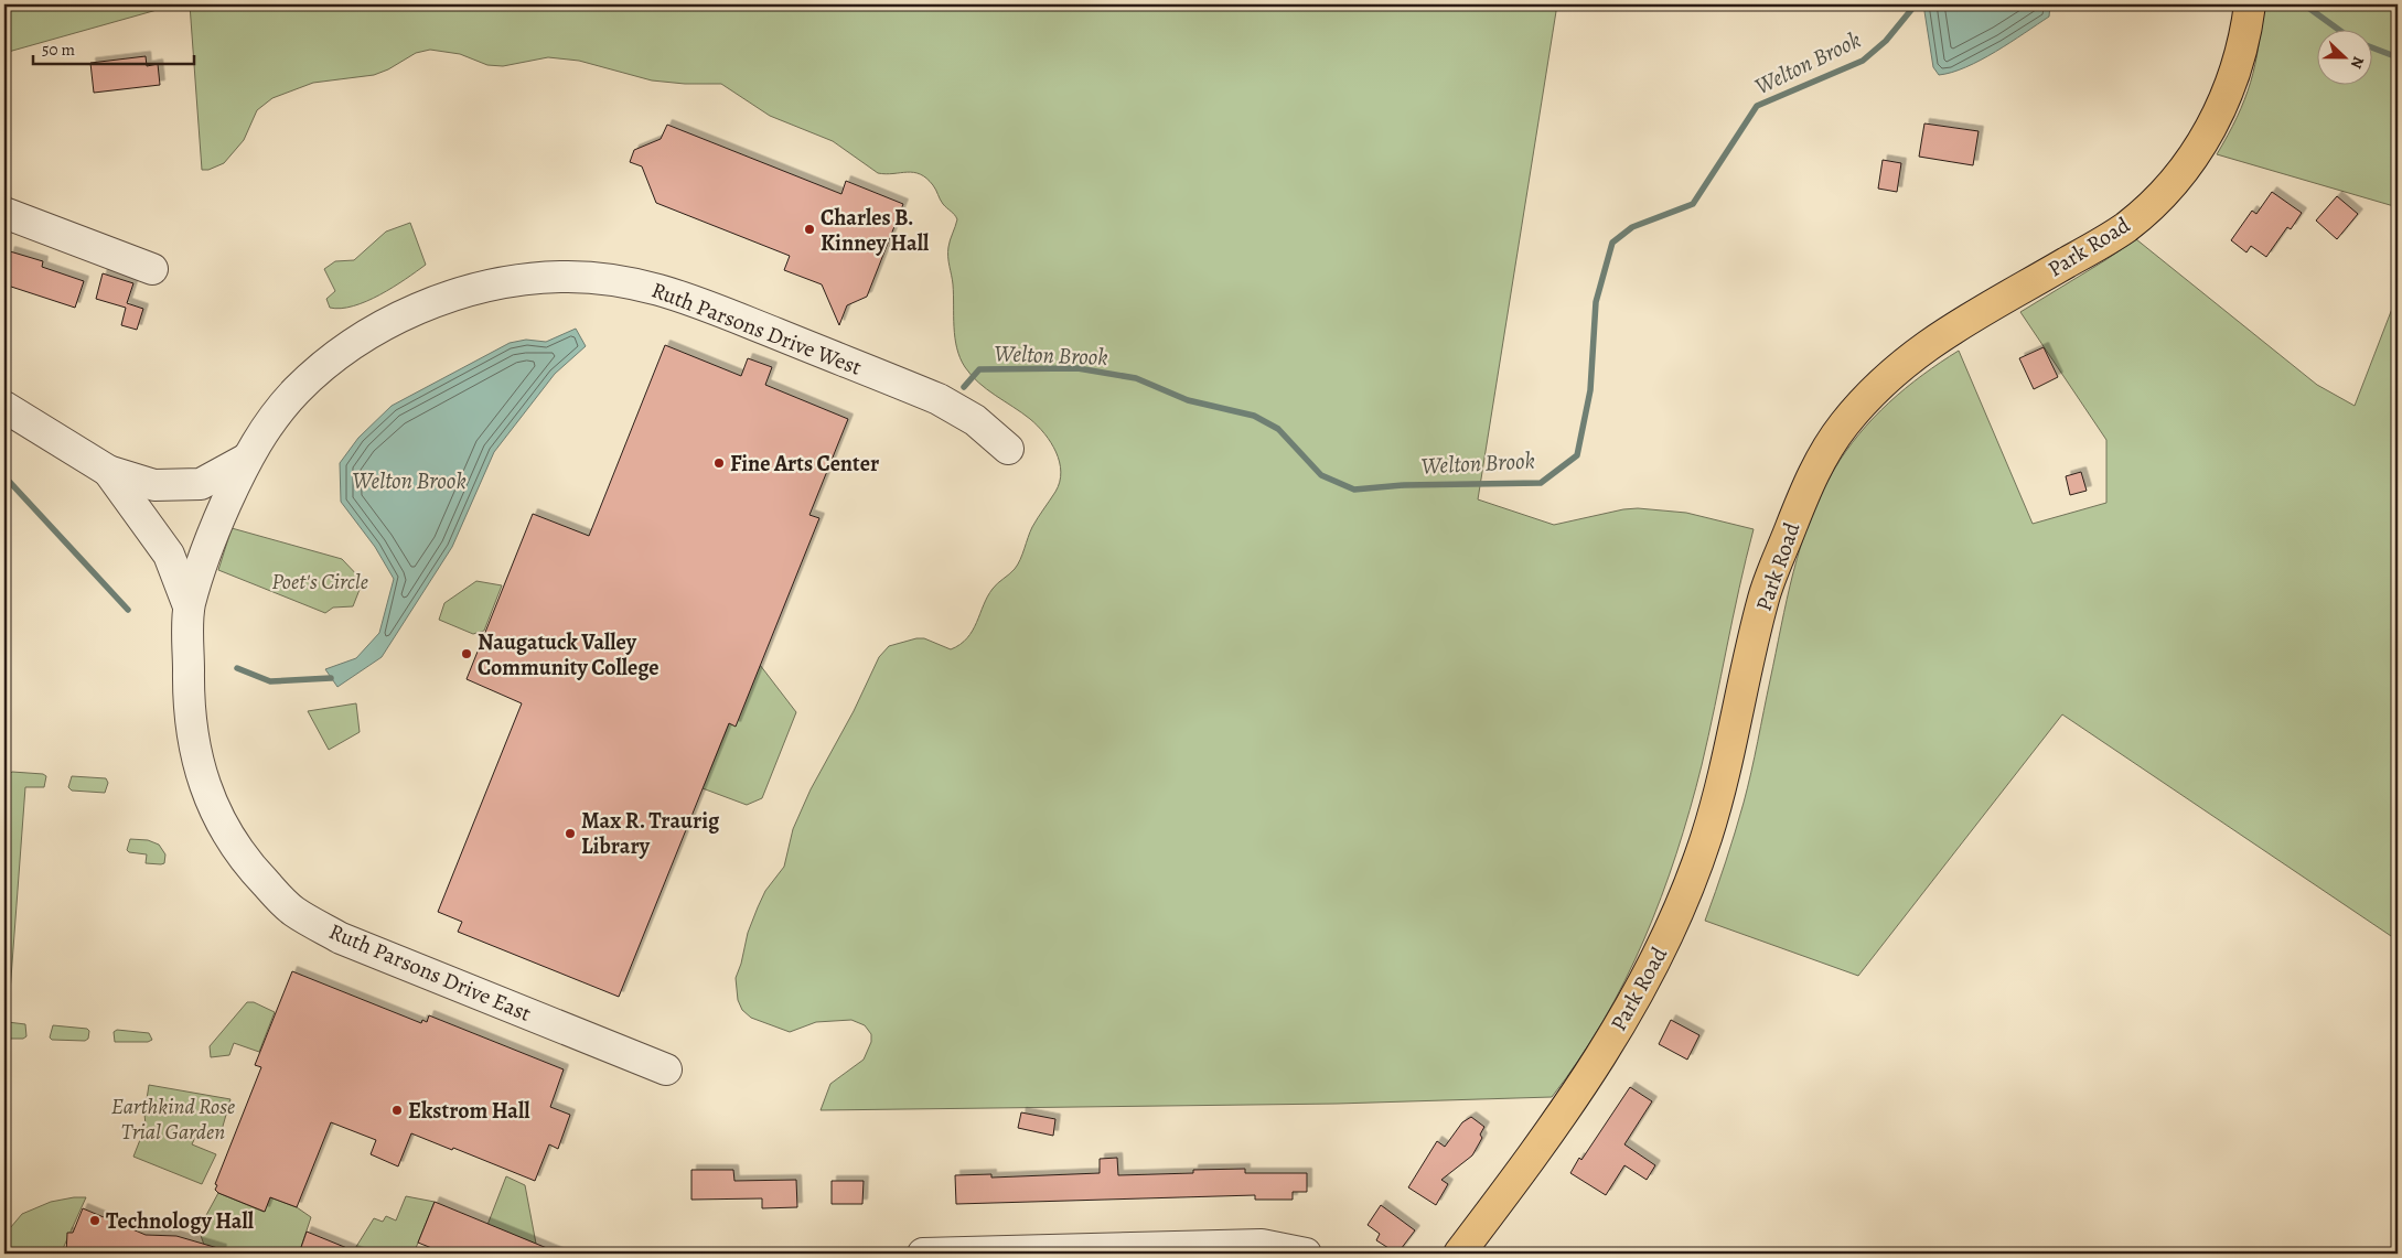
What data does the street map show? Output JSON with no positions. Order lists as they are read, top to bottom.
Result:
{
  "streets": {
    "main road": ["Park Road"],
    "street": ["Ruth Parsons Drive West", "Ruth Parsons Drive East"]
  },
  "crossings": [
    ["Ruth Parsons Drive West", "Ruth Parsons Drive East"]
  ],
  "water": ["Welton Brook"],
  "parks": ["Poet's Circle", "Earthkind Rose Trial Garden"],
  "places": [
    "Charles B. Kinney Hall",
    "Fine Arts Center",
    "Naugatuck Valley Community College",
    "Max R. Traurig Library",
    "Ekstrom Hall",
    "Technology Hall"
  ],
  "scale_bar": "50 m",
  "north": "right"
}
